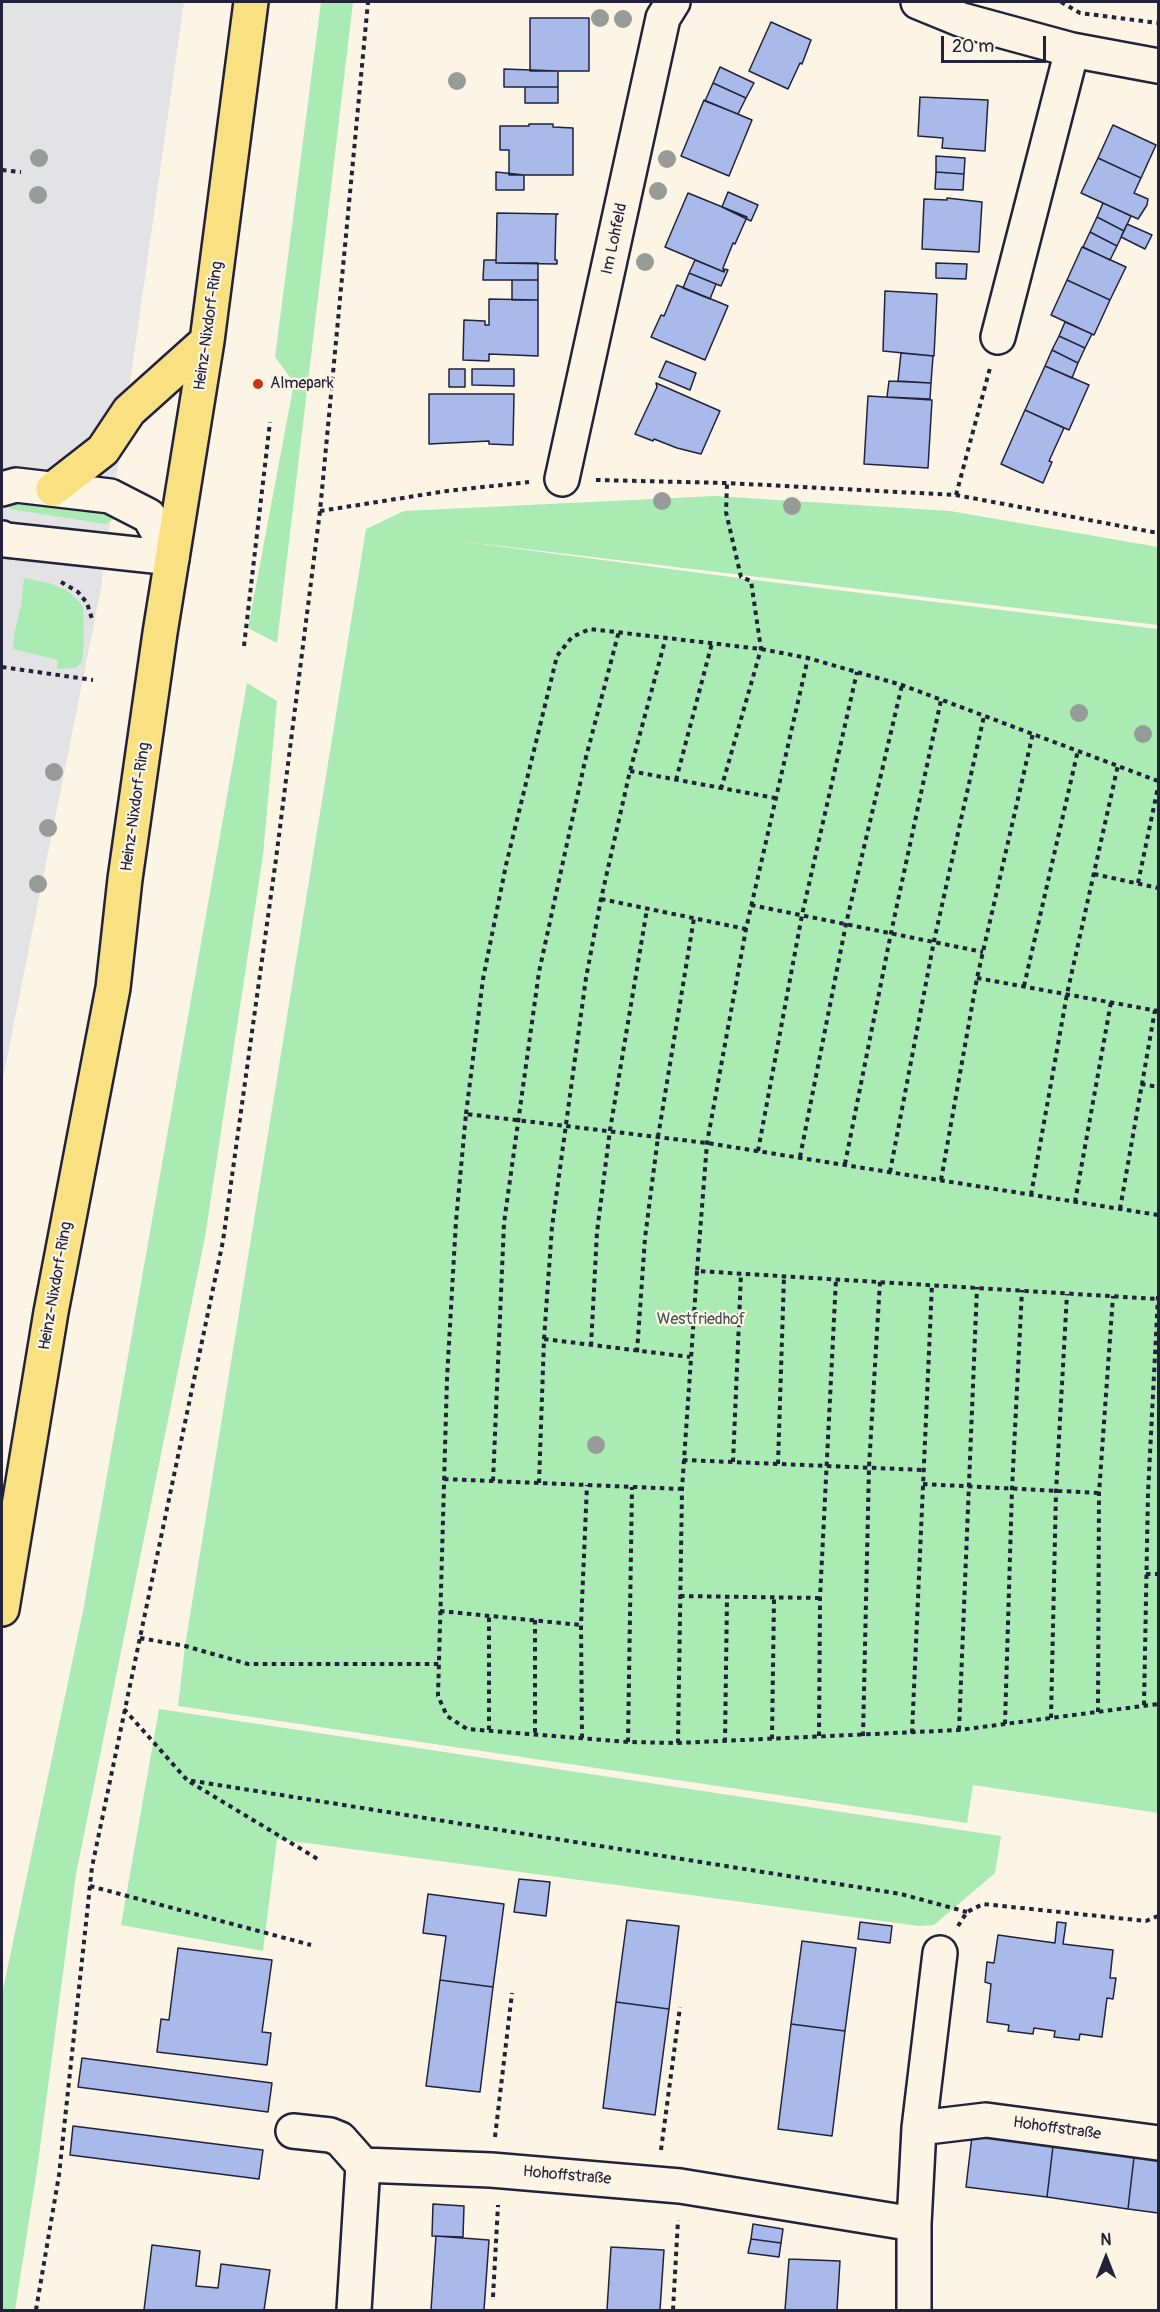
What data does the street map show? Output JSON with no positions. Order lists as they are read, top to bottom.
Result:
{
  "streets": {
    "main road": ["Heinz-Nixdorf-Ring"],
    "street": ["Im Lohfeld", "Hohoffstraße"]
  },
  "parks": ["Westfriedhof"],
  "places": ["Almepark"],
  "scale_bar": "20 m",
  "north": "top"
}
